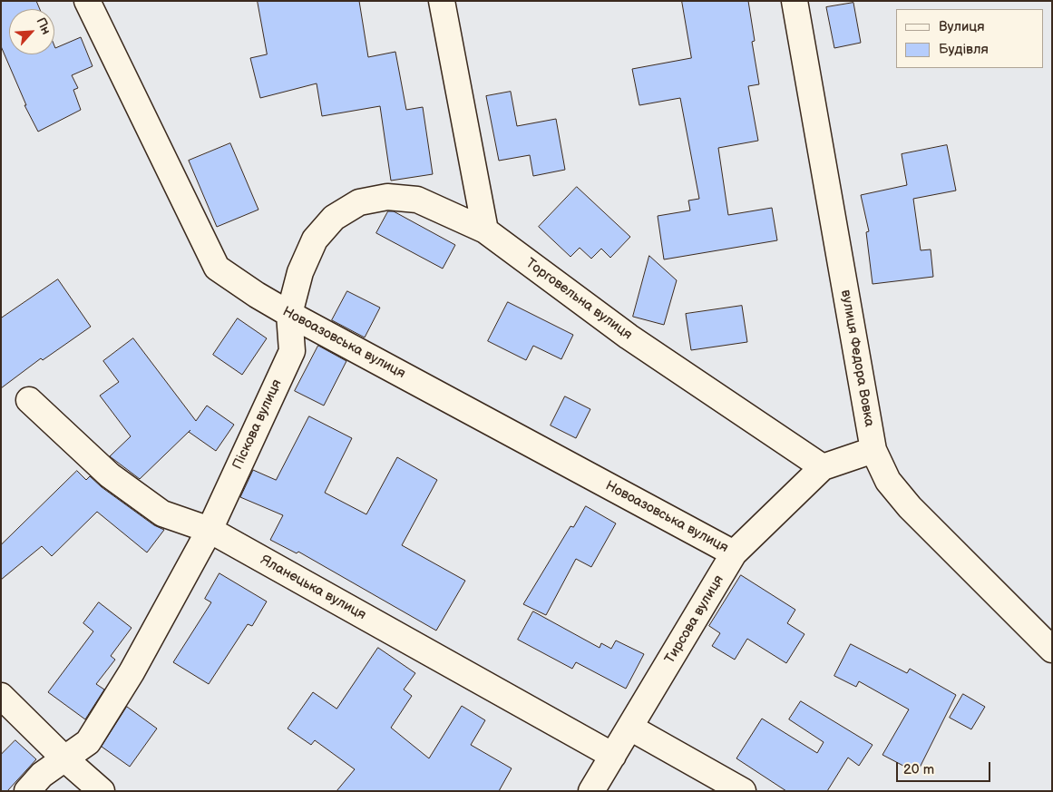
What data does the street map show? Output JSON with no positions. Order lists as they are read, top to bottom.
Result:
{
  "streets": {
    "street": [
      "Торговельна вулиця",
      "Новоазовська вулиця",
      "вулиця Федора Вовка",
      "Піскова вулиця",
      "Яланецька вулиця",
      "Тирсова вулиця"
    ]
  },
  "crossings": [
    ["Торговельна вулиця", "Піскова вулиця"],
    ["Торговельна вулиця", "Тирсова вулиця"],
    ["Новоазовська вулиця", "Піскова вулиця"],
    ["Новоазовська вулиця", "Тирсова вулиця"],
    ["Піскова вулиця", "Яланецька вулиця"],
    ["Яланецька вулиця", "Тирсова вулиця"]
  ],
  "legend": ["Вулиця", "Будівля"],
  "scale_bar": "20 m",
  "north": "top right"
}
